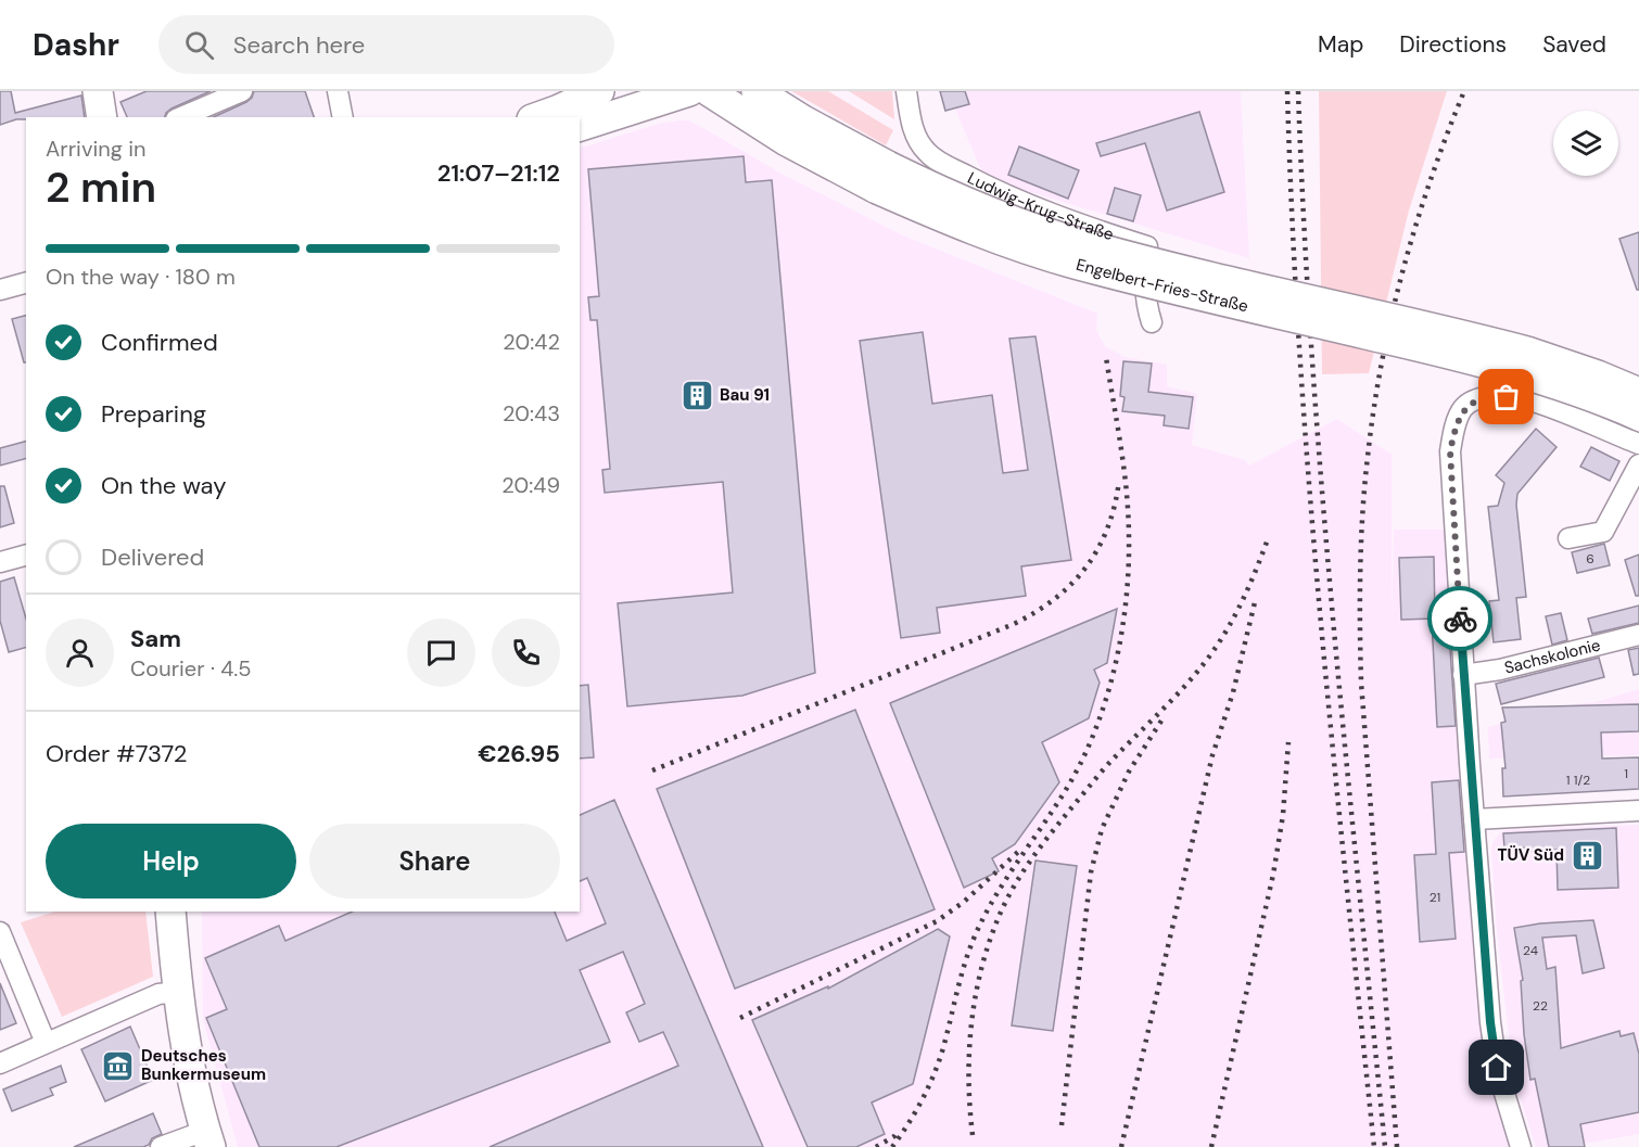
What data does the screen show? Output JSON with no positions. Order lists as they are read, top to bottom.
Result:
{
  "streets": {
    "main road": ["Engelbert-Fries-Straße"],
    "street": ["Ludwig-Krug-Straße", "Sachskolonie"]
  },
  "places": {
    "building": ["Bau 91", "TÜV Süd"],
    "museum": ["Deutsches Bunkermuseum"]
  },
  "house_numbers": [
    "6",
    "1",
    "1 1/2",
    "21",
    "24",
    "22"
  ],
  "page": {
    "header": "Dashr",
    "search": "Search here",
    "nav": ["Map", "Directions", "Saved"],
    "heading": ["2 min", "Arriving in", "21:07–21:12"],
    "panel": [
      "Sam",
      "Courier · 4.5",
      "Order #7372",
      "€26.95"
    ],
    "bar": "On the way · 180 m",
    "list": [
      ["Confirmed", "20:42"],
      ["Preparing", "20:43"],
      ["On the way", "20:49"],
      "Delivered"
    ],
    "buttons": ["Help", "Share"]
  }
}
